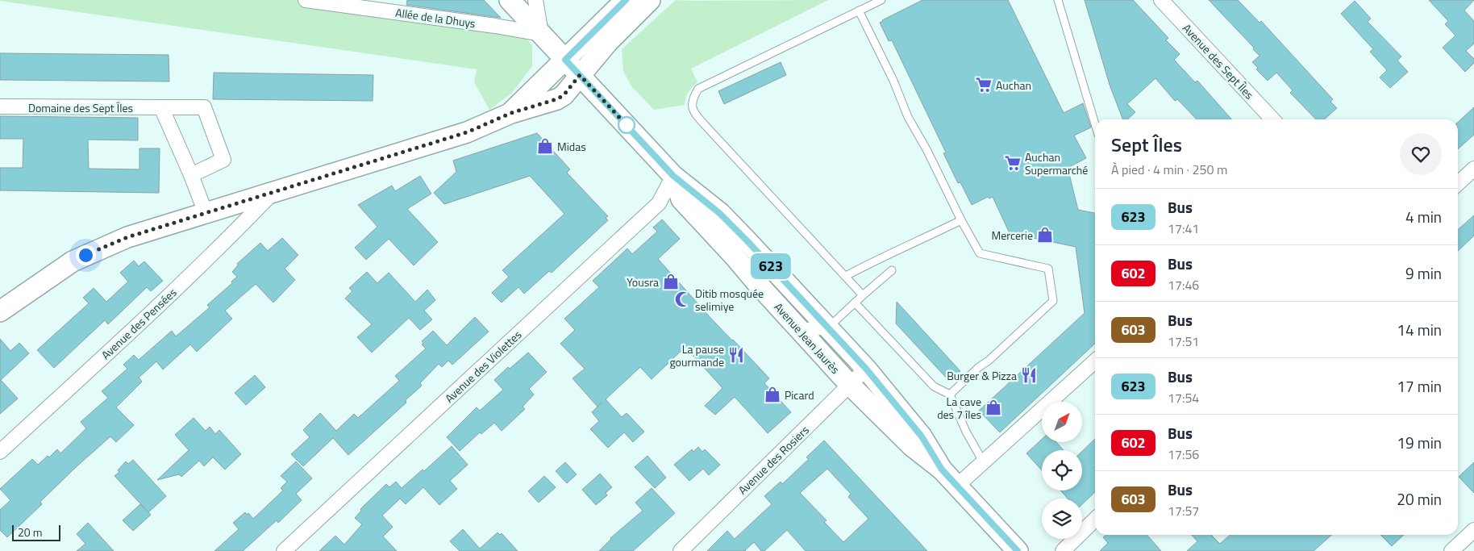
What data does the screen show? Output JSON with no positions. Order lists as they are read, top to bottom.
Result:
{
  "streets": {
    "main road": ["Avenue Jean Jaurès"],
    "street": [
      "Allée de la Dhuys",
      "Avenue des Sept Îles",
      "Domaine des Sept Îles",
      "Avenue des Pensées",
      "Avenue des Violettes",
      "Avenue des Rosiers"
    ]
  },
  "crossings": [
    ["Allée de la Dhuys", "Avenue Jean Jaurès"],
    ["Avenue Jean Jaurès", "Avenue des Violettes"],
    ["Avenue Jean Jaurès", "Avenue des Rosiers"]
  ],
  "places": {
    "supermarket": ["Auchan", "Auchan Supermarché"],
    "shop": [
      "Midas",
      "Mercerie",
      "Yousra",
      "Picard",
      "La cave des 7 îles"
    ],
    "mosque": ["Ditib mosquée selimiye"],
    "restaurant": ["La pause gourmande", "Burger & Pizza"]
  },
  "lines": ["bus line 623"],
  "scale_bar": "20 m",
  "north": "top right",
  "page": {
    "on_map": "623",
    "heading": ["Sept Îles", "À pied · 4 min · 250 m"],
    "list": [
      {
        "mark": "623",
        "name": "Bus",
        "note": "17:41",
        "value": "4 min"
      },
      {
        "mark": "602",
        "name": "Bus",
        "note": "17:46",
        "value": "9 min"
      },
      {
        "mark": "603",
        "name": "Bus",
        "note": "17:51",
        "value": "14 min"
      },
      {
        "mark": "623",
        "name": "Bus",
        "note": "17:54",
        "value": "17 min"
      },
      {
        "mark": "602",
        "name": "Bus",
        "note": "17:56",
        "value": "19 min"
      },
      {
        "mark": "603",
        "name": "Bus",
        "note": "17:57",
        "value": "20 min"
      }
    ],
    "scale": "20 m"
  }
}
